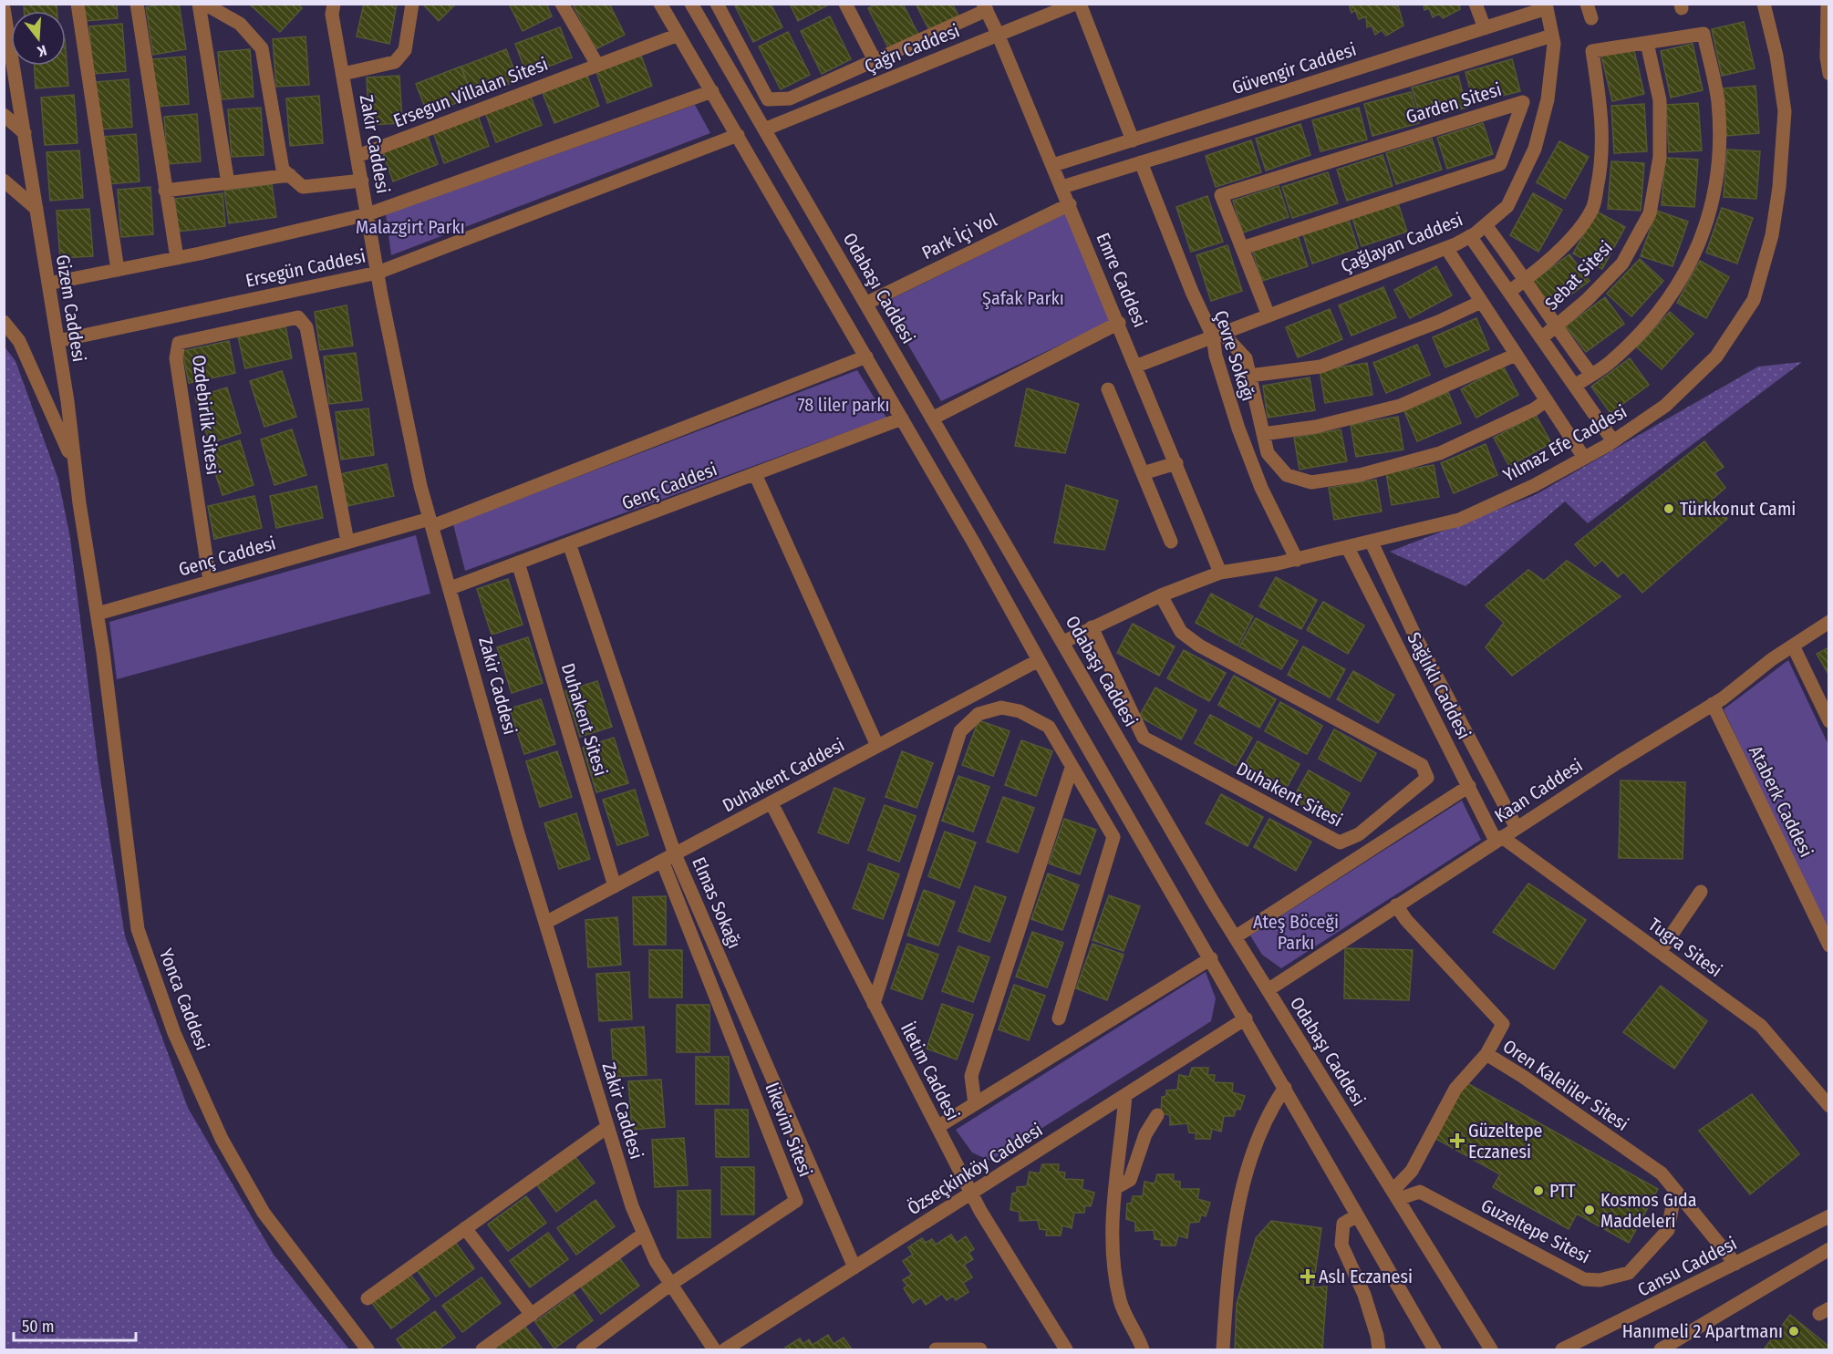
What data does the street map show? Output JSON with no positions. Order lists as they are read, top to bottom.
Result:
{
  "streets": {
    "street": [
      "Çağrı Caddesi",
      "Güvengir Caddesi",
      "Ersegun Villalan Sitesi",
      "Garden Sitesi",
      "Zakir Caddesi",
      "Park İçi Yol",
      "Çağlayan Caddesi",
      "Ersegün Caddesi",
      "Sebat Sitesi",
      "Emre Caddesi",
      "Odabaşı Caddesi",
      "Gizem Caddesi",
      "Çevre Sokağı",
      "Ozdebirlik Sitesi",
      "Yılmaz Efe Caddesi",
      "Genç Caddesi",
      "Sağlıklı Caddesi",
      "Duhakent Sitesi",
      "Duhakent Caddesi",
      "Kaan Caddesi",
      "Ataberk Caddesi",
      "Elmas Sokağı",
      "Tugra Sitesi",
      "Yonca Caddesi",
      "İletim Caddesi",
      "Oren Kaleliler Sitesi",
      "likevim Sitesi",
      "Özseçkinköy Caddesi",
      "Guzeltepe Sitesi",
      "Cansu Caddesi"
    ]
  },
  "crossings": [
    ["Çağrı Caddesi", "Emre Caddesi"],
    ["Çağrı Caddesi", "Odabaşı Caddesi"],
    ["Güvengir Caddesi", "Çağlayan Caddesi"],
    ["Güvengir Caddesi", "Emre Caddesi"],
    ["Ersegun Villalan Sitesi", "Zakir Caddesi"],
    ["Garden Sitesi", "Çağlayan Caddesi"],
    ["Zakir Caddesi", "Ersegün Caddesi"],
    ["Zakir Caddesi", "Genç Caddesi"],
    ["Zakir Caddesi", "Duhakent Caddesi"],
    ["Zakir Caddesi", "likevim Sitesi"],
    ["Park İçi Yol", "Emre Caddesi"],
    ["Park İçi Yol", "Odabaşı Caddesi"],
    ["Çağlayan Caddesi", "Emre Caddesi"],
    ["Çağlayan Caddesi", "Çevre Sokağı"],
    ["Ersegün Caddesi", "Gizem Caddesi"],
    ["Emre Caddesi", "Yılmaz Efe Caddesi"],
    ["Odabaşı Caddesi", "Yılmaz Efe Caddesi"],
    ["Odabaşı Caddesi", "Kaan Caddesi"],
    ["Odabaşı Caddesi", "Guzeltepe Sitesi"],
    ["Gizem Caddesi", "Genç Caddesi"],
    ["Gizem Caddesi", "Yonca Caddesi"],
    ["Çevre Sokağı", "Yılmaz Efe Caddesi"],
    ["Ozdebirlik Sitesi", "Genç Caddesi"],
    ["Yılmaz Efe Caddesi", "Sağlıklı Caddesi"],
    ["Yılmaz Efe Caddesi", "Duhakent Sitesi"],
    ["Genç Caddesi", "Duhakent Sitesi"],
    ["Genç Caddesi", "Elmas Sokağı"],
    ["Genç Caddesi", "Yonca Caddesi"],
    ["Sağlıklı Caddesi", "Kaan Caddesi"],
    ["Sağlıklı Caddesi", "Tugra Sitesi"],
    ["Duhakent Sitesi", "Duhakent Caddesi"],
    ["Duhakent Caddesi", "Elmas Sokağı"],
    ["Duhakent Caddesi", "İletim Caddesi"],
    ["Duhakent Caddesi", "likevim Sitesi"],
    ["Kaan Caddesi", "Ataberk Caddesi"],
    ["Kaan Caddesi", "Tugra Sitesi"],
    ["Kaan Caddesi", "Oren Kaleliler Sitesi"],
    ["Elmas Sokağı", "Özseçkinköy Caddesi"],
    ["İletim Caddesi", "Özseçkinköy Caddesi"],
    ["Oren Kaleliler Sitesi", "Guzeltepe Sitesi"],
    ["Oren Kaleliler Sitesi", "Cansu Caddesi"]
  ],
  "parks": [
    "Malazgirt Parkı",
    "Şafak Parkı",
    "78 liler parkı",
    "Ateş Böceği Parkı"
  ],
  "places": {
    "other": [
      "Türkkonut Cami",
      "PTT",
      "Kosmos Gıda Maddeleri",
      "Hanımeli 2 Apartmanı"
    ],
    "health": ["Güzeltepe Eczanesi", "Aslı Eczanesi"]
  },
  "scale_bar": "50 m",
  "north": "bottom"
}
